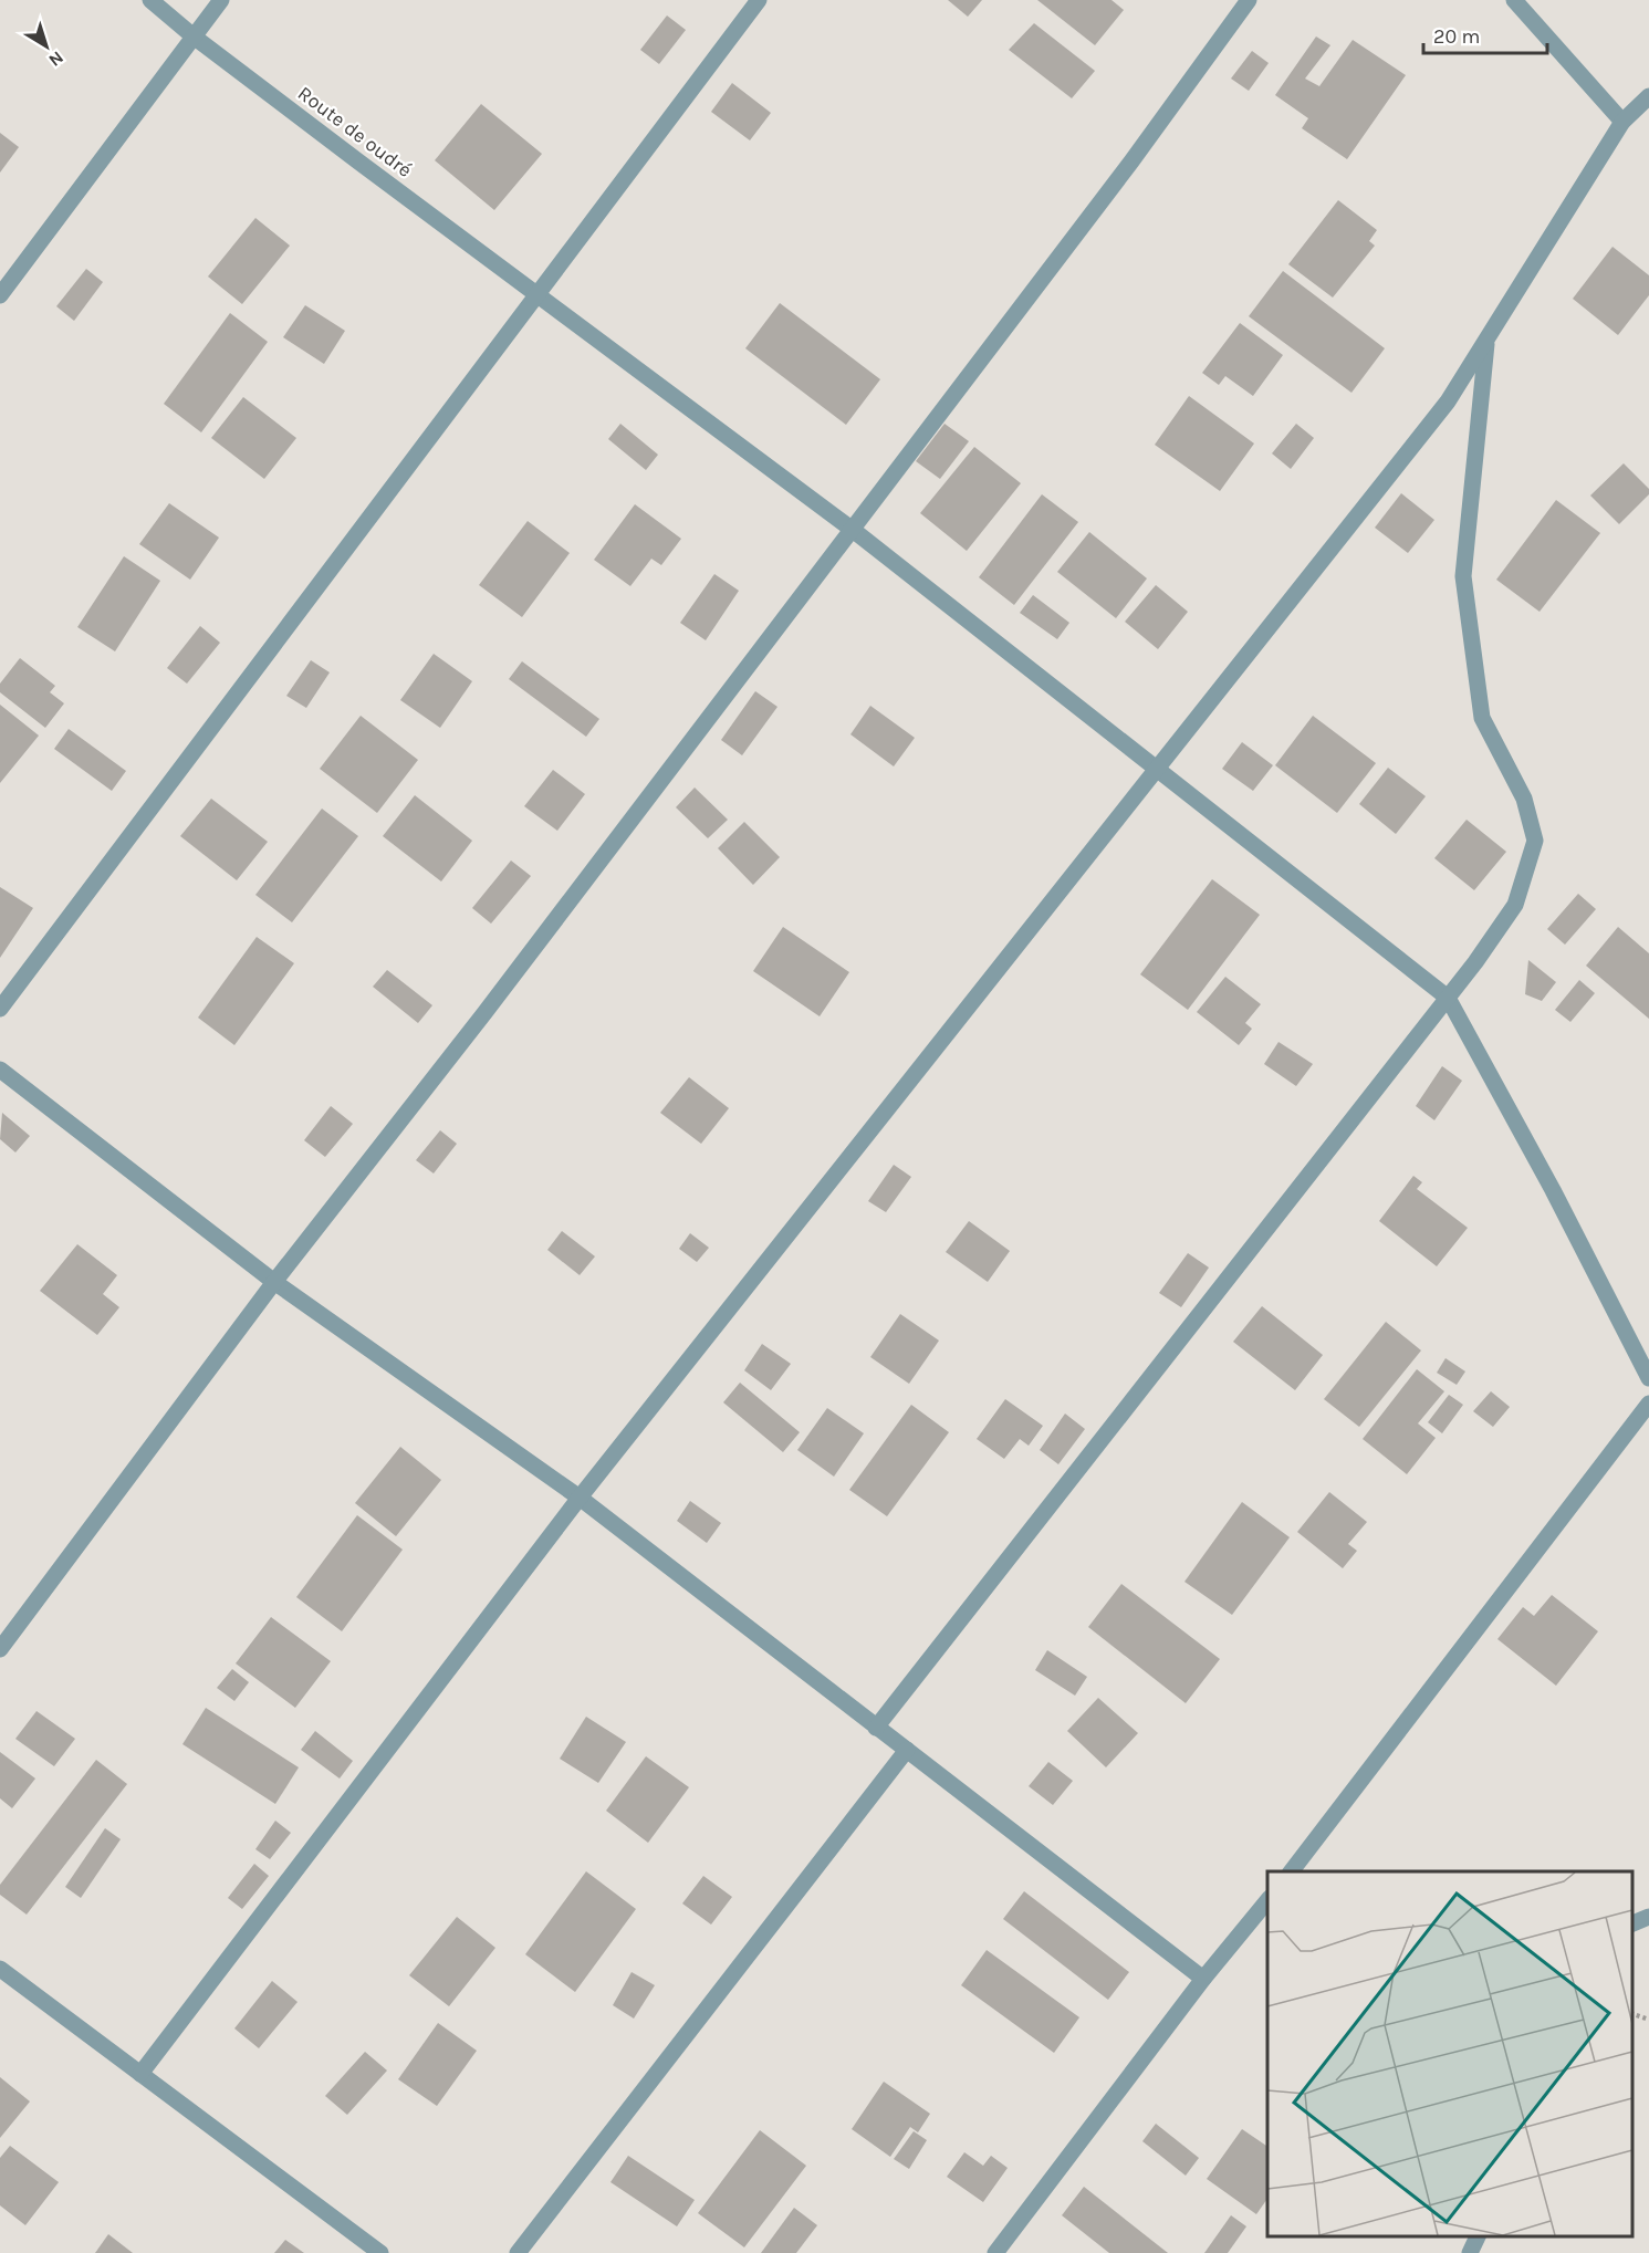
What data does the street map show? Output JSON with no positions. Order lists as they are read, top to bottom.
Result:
{
  "streets": {
    "street": ["Route de oudré"]
  },
  "scale_bar": "20 m",
  "north": "bottom right"
}
